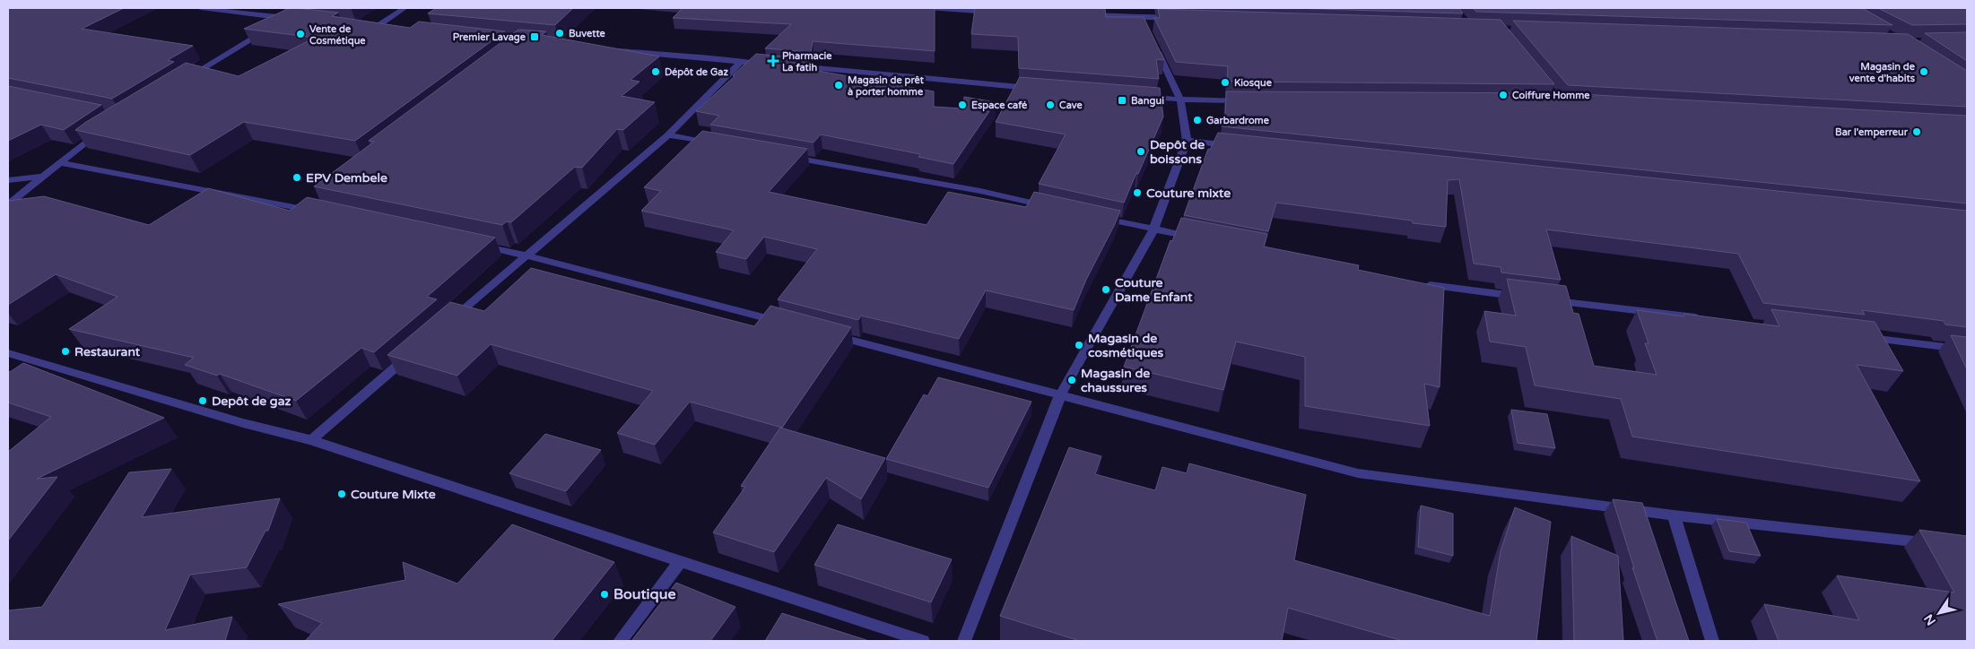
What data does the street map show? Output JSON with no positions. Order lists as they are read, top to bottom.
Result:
{
  "places": {
    "other": [
      "Buvette",
      "Vente de Cosmétique",
      "Dépôt de Gaz",
      "Magasin de vente d'habits",
      "Kiosque",
      "Magasin de prêt à porter homme",
      "Coiffure Homme",
      "Espace café",
      "Cave",
      "Garbardrome",
      "Bar l'emperreur",
      "Depôt de boissons",
      "EPV Dembele",
      "Couture mixte",
      "Couture Dame Enfant",
      "Magasin de cosmétiques",
      "Restaurant",
      "Magasin de chaussures",
      "Depôt de gaz",
      "Couture Mixte",
      "Boutique"
    ],
    "transit": ["Premier Lavage", "Bangui"],
    "health": ["Pharmacie La fatih"]
  },
  "north": "bottom left"
}
